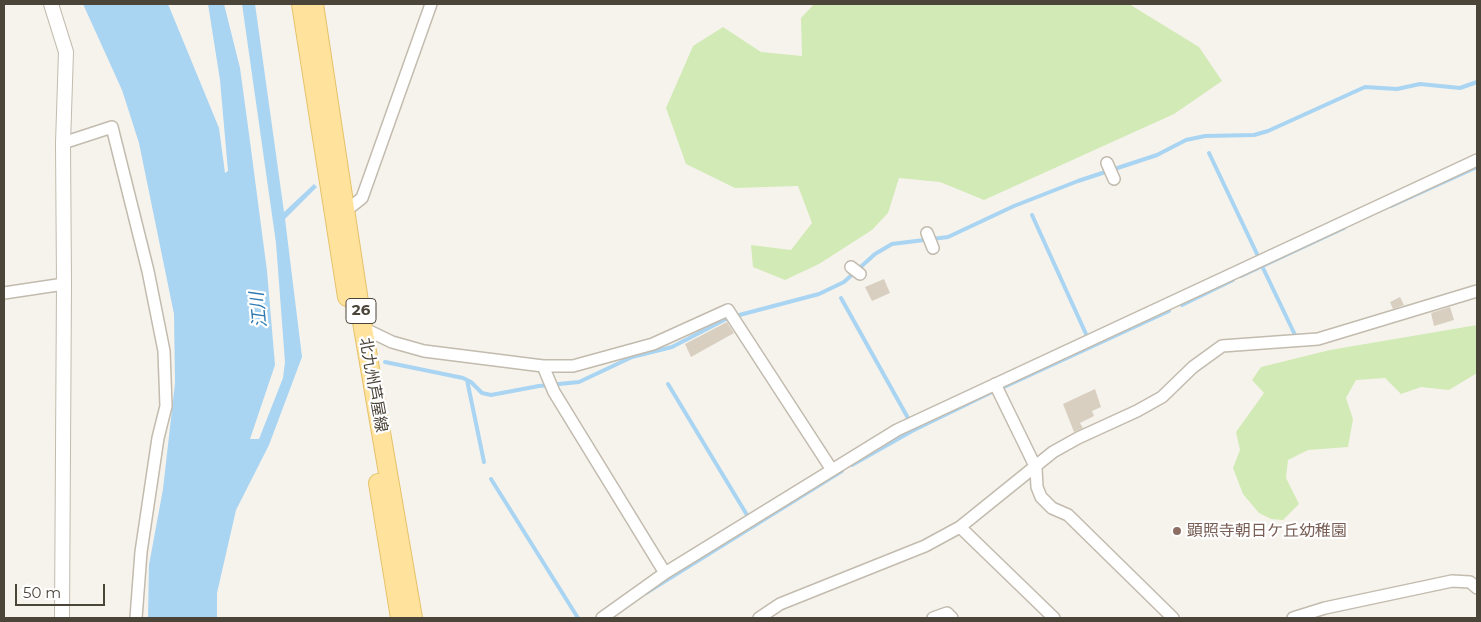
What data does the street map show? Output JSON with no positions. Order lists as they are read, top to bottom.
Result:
{
  "streets": {
    "main road": ["26", "北九州芦屋線"]
  },
  "water": ["江川"],
  "places": ["顕照寺朝日ケ丘幼稚園"],
  "scale_bar": "50 m"
}
